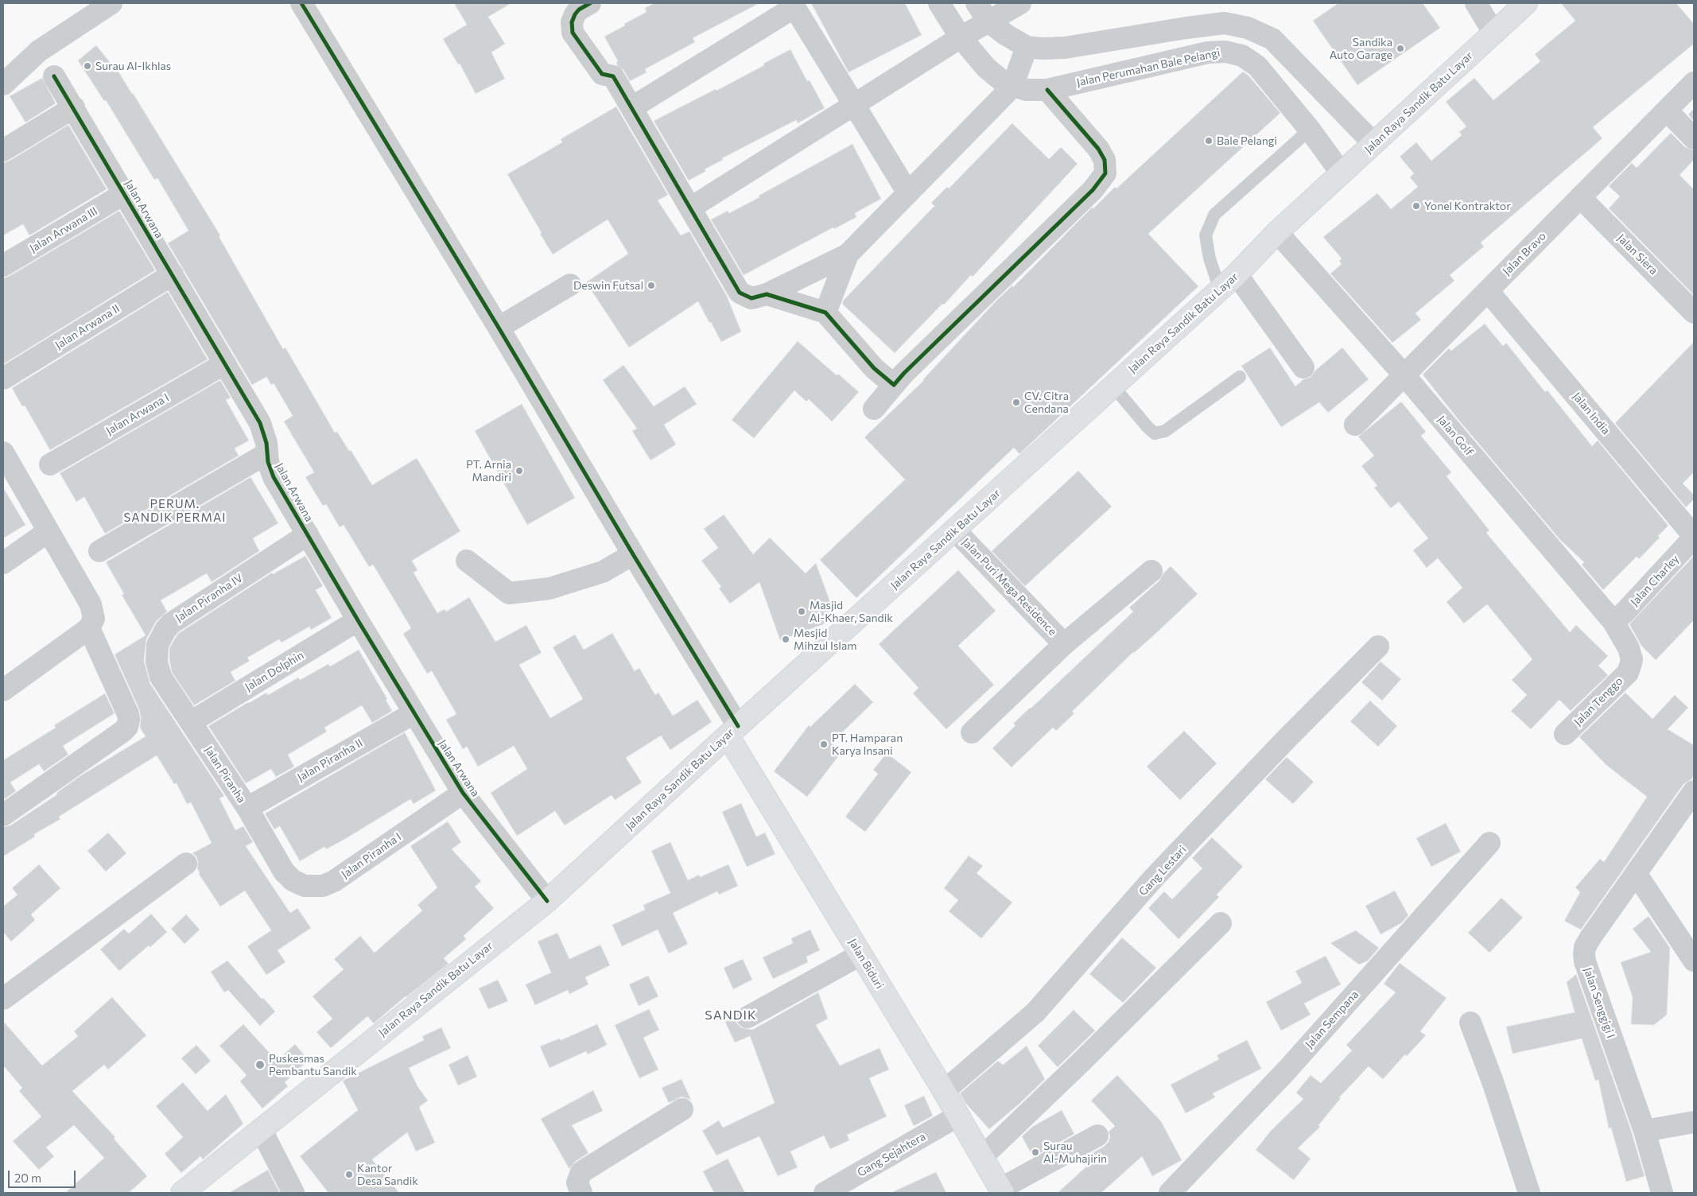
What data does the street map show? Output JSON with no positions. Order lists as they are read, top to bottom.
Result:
{
  "streets": {
    "main road": ["Jalan Raya Sandik Batu Layar", "Jalan Biduri"],
    "street": [
      "Jalan Perumahan Bale Pelangi",
      "Jalan Arwana",
      "Jalan Arwana III",
      "Jalan Bravo",
      "Jalan Siera",
      "Jalan Arwana II",
      "Jalan India",
      "Jalan Arwana I",
      "Jalan Golf",
      "Jalan Charley",
      "Jalan Puri Mega Residence",
      "Jalan Piranha IV",
      "Jalan Dolphin",
      "Jalan Tenggo",
      "Jalan Piranha II",
      "Jalan Piranha",
      "Jalan Piranha I",
      "Gang Lestari",
      "Jalan Senggigi I",
      "Jalan Sempana",
      "Gang Sejahtera"
    ]
  },
  "crossings": [
    ["Jalan Perumahan Bale Pelangi", "Jalan Raya Sandik Batu Layar"],
    ["Jalan Raya Sandik Batu Layar", "Jalan Arwana"],
    ["Jalan Raya Sandik Batu Layar", "Jalan Golf"],
    ["Jalan Raya Sandik Batu Layar", "Jalan Puri Mega Residence"],
    ["Jalan Raya Sandik Batu Layar", "Jalan Biduri"],
    ["Jalan Arwana", "Jalan Arwana III"],
    ["Jalan Arwana", "Jalan Arwana II"],
    ["Jalan Arwana", "Jalan Arwana I"],
    ["Jalan Arwana", "Jalan Piranha IV"],
    ["Jalan Arwana", "Jalan Dolphin"],
    ["Jalan Arwana", "Jalan Piranha II"],
    ["Jalan Arwana", "Jalan Piranha I"],
    ["Jalan Bravo", "Jalan Siera"],
    ["Jalan Bravo", "Jalan India"],
    ["Jalan Bravo", "Jalan Golf"],
    ["Jalan India", "Jalan Charley"],
    ["Jalan Golf", "Jalan Charley"],
    ["Jalan Golf", "Jalan Tenggo"],
    ["Jalan Piranha IV", "Jalan Piranha"],
    ["Jalan Dolphin", "Jalan Piranha"],
    ["Jalan Piranha II", "Jalan Piranha"],
    ["Jalan Piranha", "Jalan Piranha I"],
    ["Gang Lestari", "Jalan Biduri"],
    ["Jalan Biduri", "Gang Sejahtera"]
  ],
  "districts": ["PERUM. SANDIK PERMAI", "SANDIK"],
  "places": [
    "Sandika Auto Garage",
    "Surau Al-Ikhlas",
    "Bale Pelangi",
    "Yonel Kontraktor",
    "Deswin Futsal",
    "CV. Citra Cendana",
    "PT. Arnia Mandiri",
    "Masjid Al-Khaer, Sandik",
    "Mesjid Mihzul Islam",
    "PT. Hamparan Karya Insani",
    "Puskesmas Pembantu Sandik",
    "Surau Al-Muhajirin",
    "Kantor Desa Sandik"
  ],
  "scale_bar": "20 m"
}
